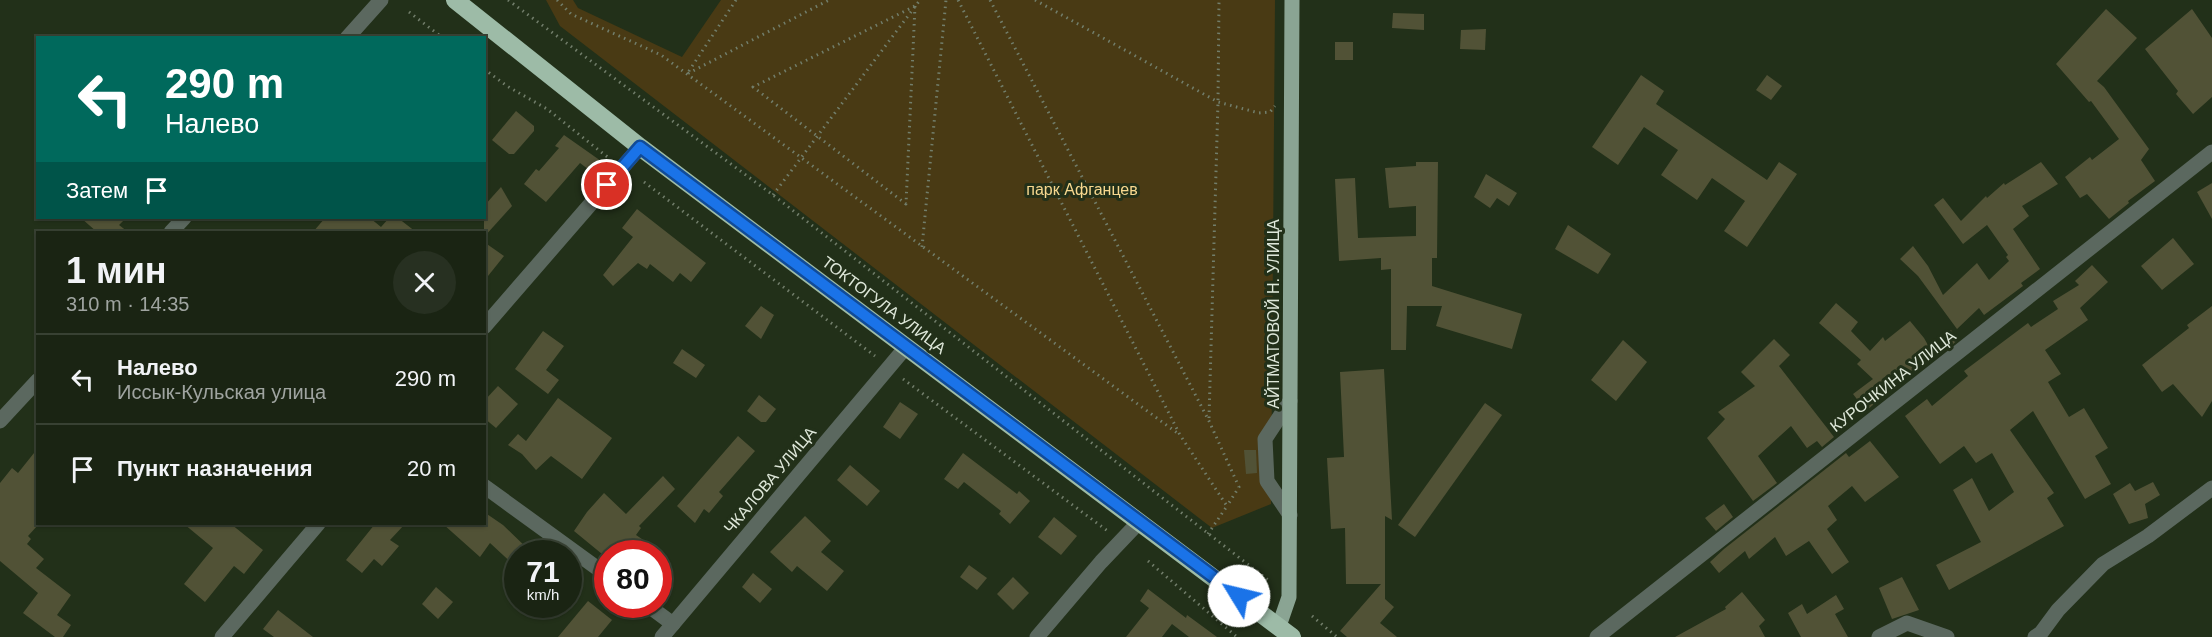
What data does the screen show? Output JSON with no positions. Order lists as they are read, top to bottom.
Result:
{
  "streets": {
    "highway": ["ТОКТОГУЛА УЛИЦА"],
    "main road": ["АЙТМАТОВОЙ Н. УЛИЦА"],
    "street": ["КУРОЧКИНА УЛИЦА", "ЧКАЛОВА УЛИЦА"]
  },
  "crossings": [
    ["ТОКТОГУЛА УЛИЦА", "АЙТМАТОВОЙ Н. УЛИЦА"],
    ["ТОКТОГУЛА УЛИЦА", "ЧКАЛОВА УЛИЦА"]
  ],
  "parks": ["парк Афганцев"],
  "page": {
    "turn": ["290 m", "Налево"],
    "then": "Затем",
    "heading": ["1 мин", "310 m · 14:35"],
    "list": [
      {
        "name": "Налево",
        "note": "Иссык-Кульская улица",
        "value": "290 m"
      },
      {
        "name": "Пункт назначения",
        "value": "20 m"
      }
    ],
    "speed": "71 km/h",
    "limit": "80"
  }
}
